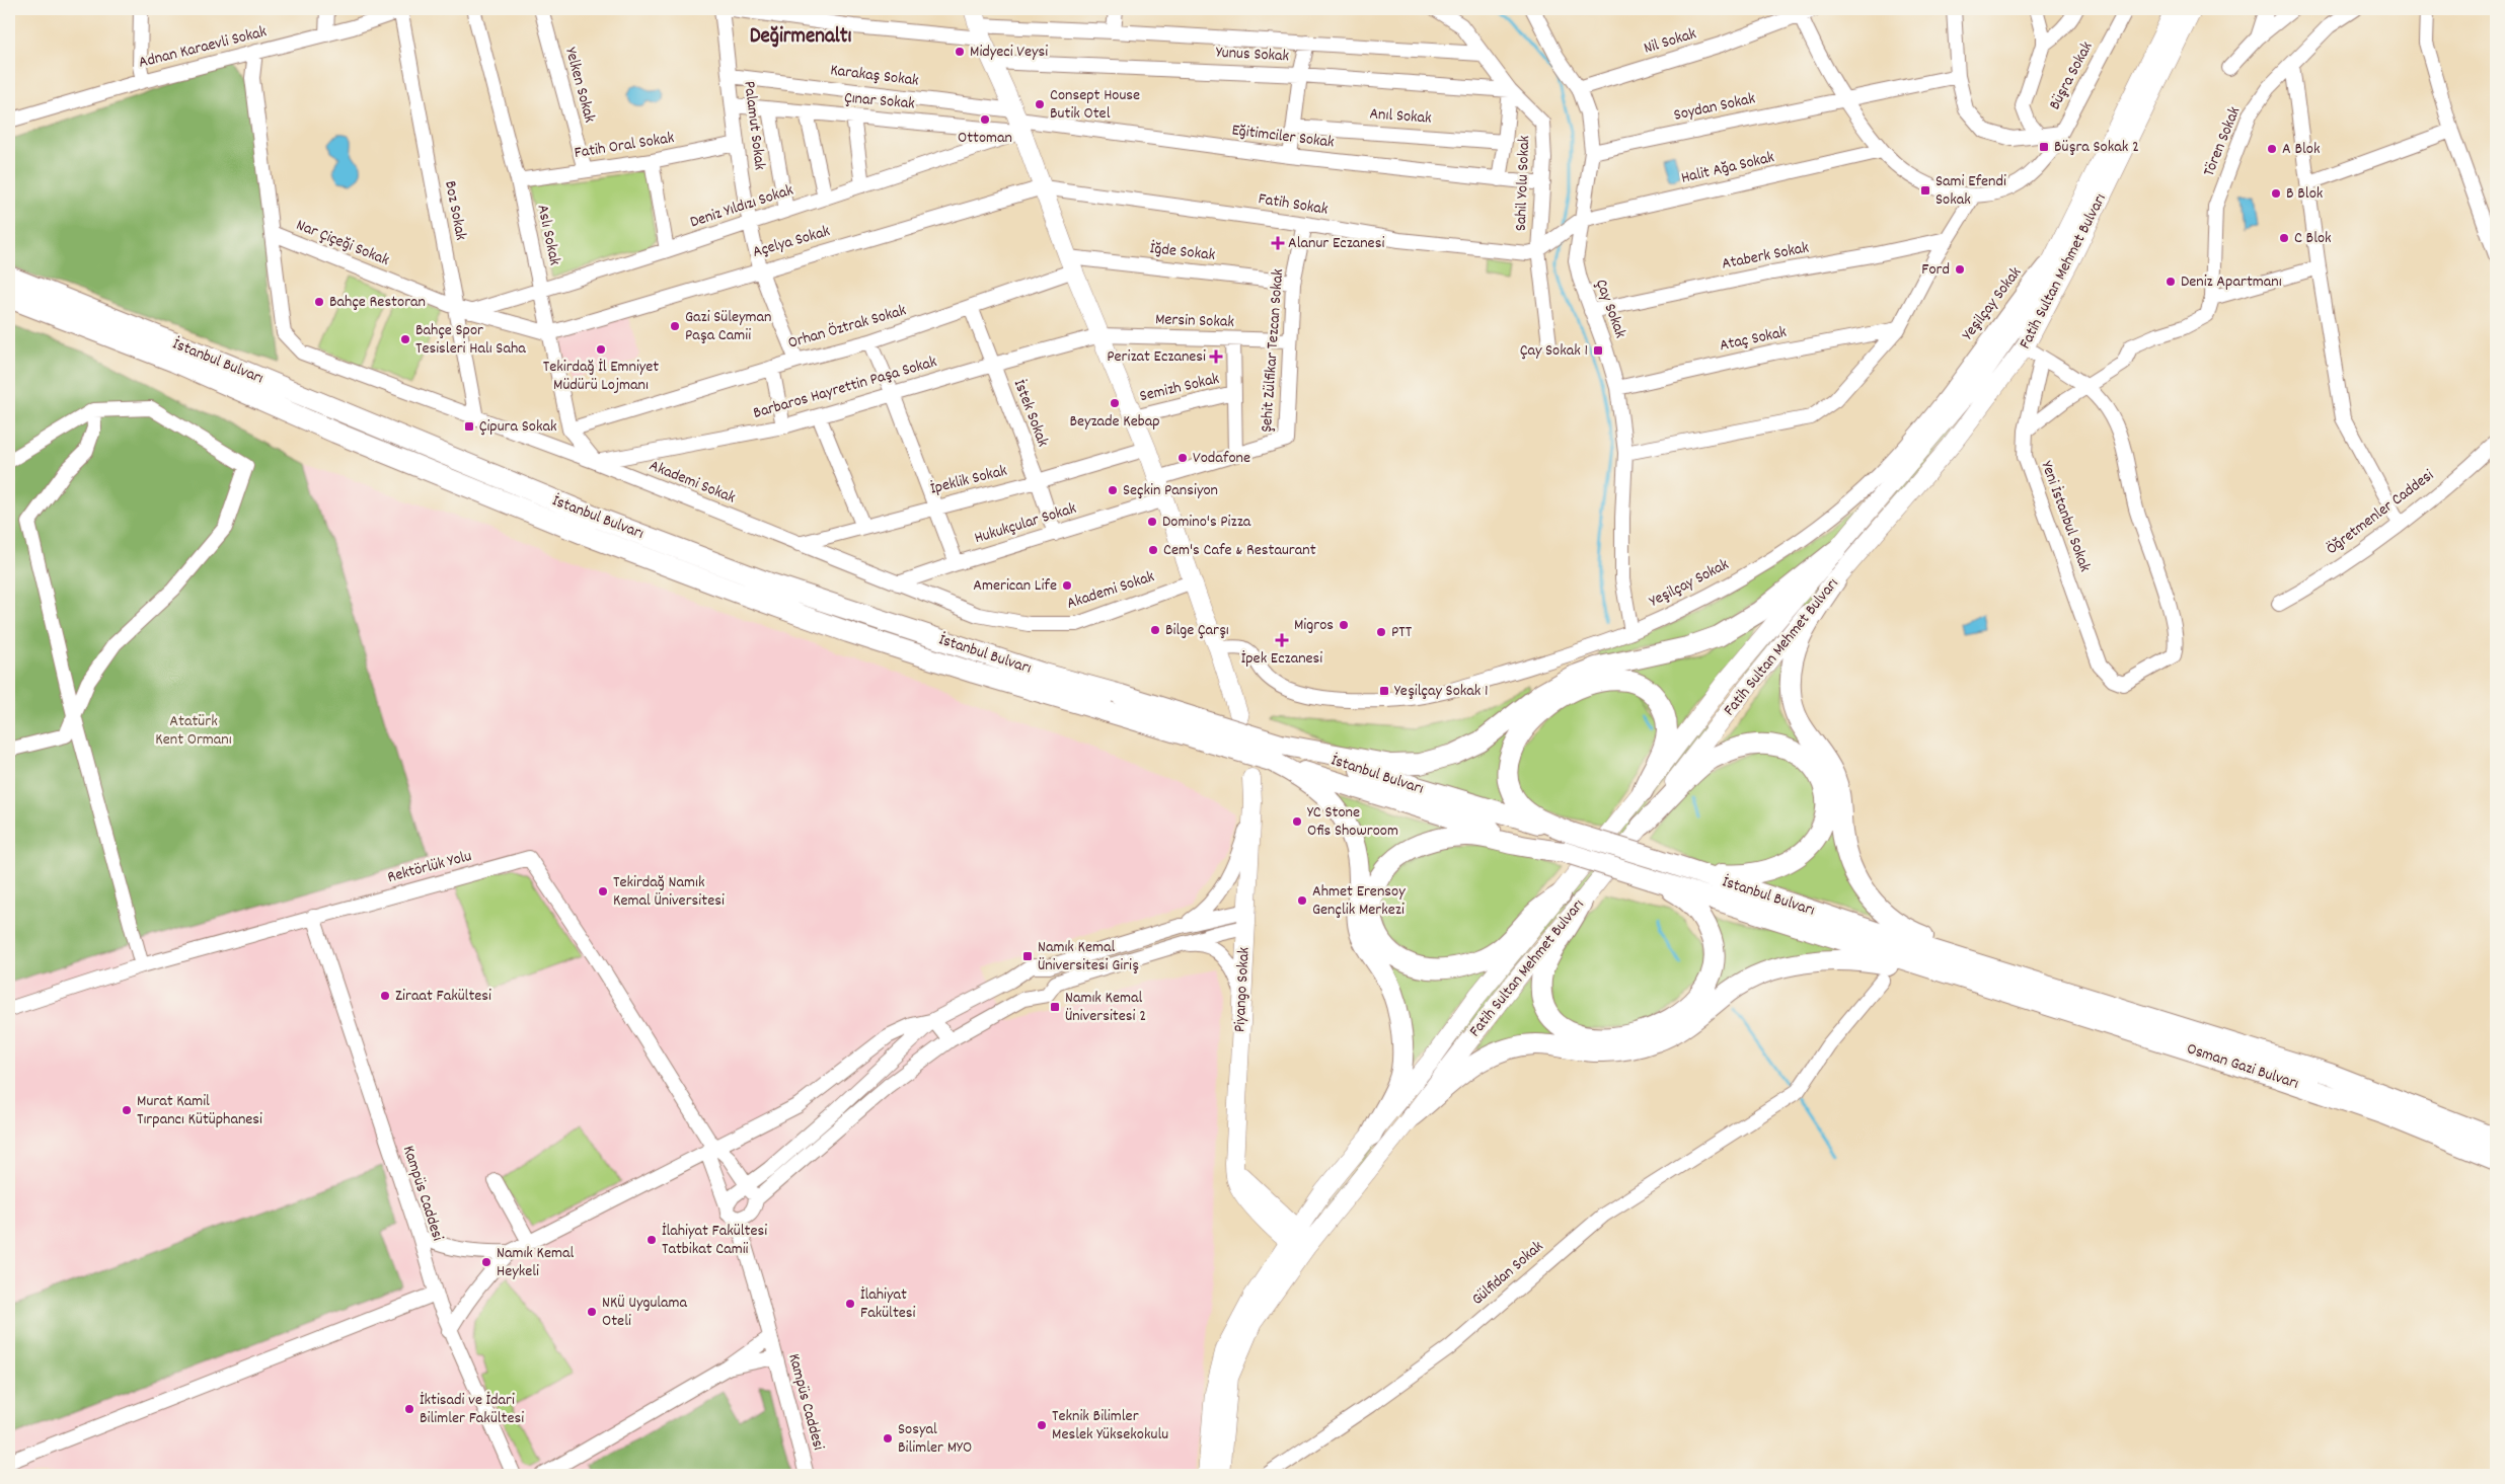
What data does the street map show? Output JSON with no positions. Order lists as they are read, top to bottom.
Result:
{
  "streets": {
    "highway": ["İstanbul Bulvarı", "Osman Gazi Bulvarı"],
    "main road": ["Fatih Sultan Mehmet Bulvarı", "Piyango Sokak"],
    "street": [
      "Nil Sokak",
      "Adnan Karaevli Sokak",
      "Yunus Sokak",
      "Karakaş Sokak",
      "Büşra Sokak",
      "Yelken Sokak",
      "Çınar Sokak",
      "Soydan Sokak",
      "Anıl Sokak",
      "Palamut Sokak",
      "Eğitimciler Sokak",
      "Tören Sokak",
      "Fatih Oral Sokak",
      "Halit Ağa Sokak",
      "Sahil Yolu Sokak",
      "Fatih Sokak",
      "Deniz Yıldızı Sokak",
      "Boz Sokak",
      "Aslı Sokak",
      "Açelya Sokak",
      "Nar Çiçeği Sokak",
      "İğde Sokak",
      "Ataberk Sokak",
      "Yeşilçay Sokak",
      "Çay Sokak",
      "Mersin Sokak",
      "Orhan Öztrak Sokak",
      "Ataç Sokak",
      "Şehit Zülfikar Tezcan Sokak",
      "Barbaros Hayrettin Paşa Sokak",
      "Semizh Sokak",
      "İstek Sokak",
      "İpeklik Sokak",
      "Akademi Sokak",
      "Öğretmenler Caddesi",
      "Yeni İstanbul Sokak",
      "Hukukçular Sokak",
      "Rektörlük Yolu",
      "Kampüs Caddesi",
      "Gülfidan Sokak"
    ]
  },
  "crossings": [
    ["Nil Sokak", "Çay Sokak"],
    ["Adnan Karaevli Sokak", "Boz Sokak"],
    ["Yunus Sokak", "Sahil Yolu Sokak"],
    ["Karakaş Sokak", "Çınar Sokak"],
    ["Karakaş Sokak", "Palamut Sokak"],
    ["Karakaş Sokak", "Eğitimciler Sokak"],
    ["Karakaş Sokak", "Deniz Yıldızı Sokak"],
    ["Yelken Sokak", "Fatih Oral Sokak"],
    ["Çınar Sokak", "Palamut Sokak"],
    ["Çınar Sokak", "Eğitimciler Sokak"],
    ["Çınar Sokak", "Deniz Yıldızı Sokak"],
    ["Soydan Sokak", "Çay Sokak"],
    ["Palamut Sokak", "Fatih Oral Sokak"],
    ["Palamut Sokak", "Deniz Yıldızı Sokak"],
    ["Palamut Sokak", "Açelya Sokak"],
    ["Palamut Sokak", "Orhan Öztrak Sokak"],
    ["Eğitimciler Sokak", "Sahil Yolu Sokak"],
    ["Eğitimciler Sokak", "Deniz Yıldızı Sokak"],
    ["Fatih Oral Sokak", "Aslı Sokak"],
    ["Halit Ağa Sokak", "Çay Sokak"],
    ["Sahil Yolu Sokak", "Fatih Sokak"],
    ["Fatih Sokak", "Açelya Sokak"],
    ["Fatih Sokak", "Şehit Zülfikar Tezcan Sokak"],
    ["Deniz Yıldızı Sokak", "Aslı Sokak"],
    ["Deniz Yıldızı Sokak", "Nar Çiçeği Sokak"],
    ["Boz Sokak", "Nar Çiçeği Sokak"],
    ["Boz Sokak", "Akademi Sokak"],
    ["Aslı Sokak", "Açelya Sokak"],
    ["Aslı Sokak", "Nar Çiçeği Sokak"],
    ["Aslı Sokak", "Orhan Öztrak Sokak"],
    ["Aslı Sokak", "Barbaros Hayrettin Paşa Sokak"],
    ["Aslı Sokak", "Akademi Sokak"],
    ["Açelya Sokak", "Nar Çiçeği Sokak"],
    ["Nar Çiçeği Sokak", "Akademi Sokak"],
    ["İğde Sokak", "Orhan Öztrak Sokak"],
    ["İğde Sokak", "Şehit Zülfikar Tezcan Sokak"],
    ["Ataberk Sokak", "Çay Sokak"],
    ["Fatih Sultan Mehmet Bulvarı", "Yeşilçay Sokak"],
    ["Fatih Sultan Mehmet Bulvarı", "Piyango Sokak"],
    ["Yeşilçay Sokak", "Çay Sokak"],
    ["Çay Sokak", "Ataç Sokak"],
    ["Mersin Sokak", "Şehit Zülfikar Tezcan Sokak"],
    ["Mersin Sokak", "Barbaros Hayrettin Paşa Sokak"],
    ["Orhan Öztrak Sokak", "İstek Sokak"],
    ["İstanbul Bulvarı", "Osman Gazi Bulvarı"],
    ["Barbaros Hayrettin Paşa Sokak", "İstek Sokak"],
    ["Barbaros Hayrettin Paşa Sokak", "Akademi Sokak"],
    ["İstek Sokak", "İpeklik Sokak"],
    ["İstek Sokak", "Hukukçular Sokak"],
    ["İpeklik Sokak", "Akademi Sokak"],
    ["Akademi Sokak", "Hukukçular Sokak"],
    ["Rektörlük Yolu", "Kampüs Caddesi"]
  ],
  "districts": ["Değirmenaltı"],
  "parks": ["Atatürk Kent Ormanı"],
  "places": {
    "other": [
      "Midyeci Veysi",
      "Consept House Butik Otel",
      "Ottoman",
      "A Blok",
      "B Blok",
      "C Blok",
      "Ford",
      "Deniz Apartmanı",
      "Bahçe Restoran",
      "Gazi Süleyman Paşa Camii",
      "Bahçe Spor Tesisleri Halı Saha",
      "Tekirdağ İl Emniyet Müdürü Lojmanı",
      "Beyzade Kebap",
      "Vodafone",
      "Seçkin Pansiyon",
      "Domino's Pizza",
      "Cem's Cafe & Restaurant",
      "American Life",
      "Migros",
      "Bilge Çarşı",
      "PTT",
      "YC Stone Ofis Showroom",
      "Tekirdağ Namık Kemal Üniversitesi",
      "Ahmet Erensoy Gençlik Merkezi",
      "Ziraat Fakültesi",
      "Murat Kamil Tırpancı Kütüphanesi",
      "İlahiyat Fakültesi Tatbikat Camii",
      "Namık Kemal Heykeli",
      "İlahiyat Fakültesi",
      "NKÜ Uygulama Oteli",
      "İktisadi ve İdari Bilimler Fakültesi",
      "Teknik Bilimler Meslek Yüksekokulu",
      "Sosyal Bilimler MYO"
    ],
    "transit": [
      "Büşra Sokak 2",
      "Sami Efendi Sokak",
      "Çay Sokak 1",
      "Çipura Sokak",
      "Yeşilçay Sokak 1",
      "Namık Kemal Üniversitesi Giriş",
      "Namık Kemal Üniversitesi 2"
    ],
    "health": ["Alanur Eczanesi", "Perizat Eczanesi", "İpek Eczanesi"]
  }
}
